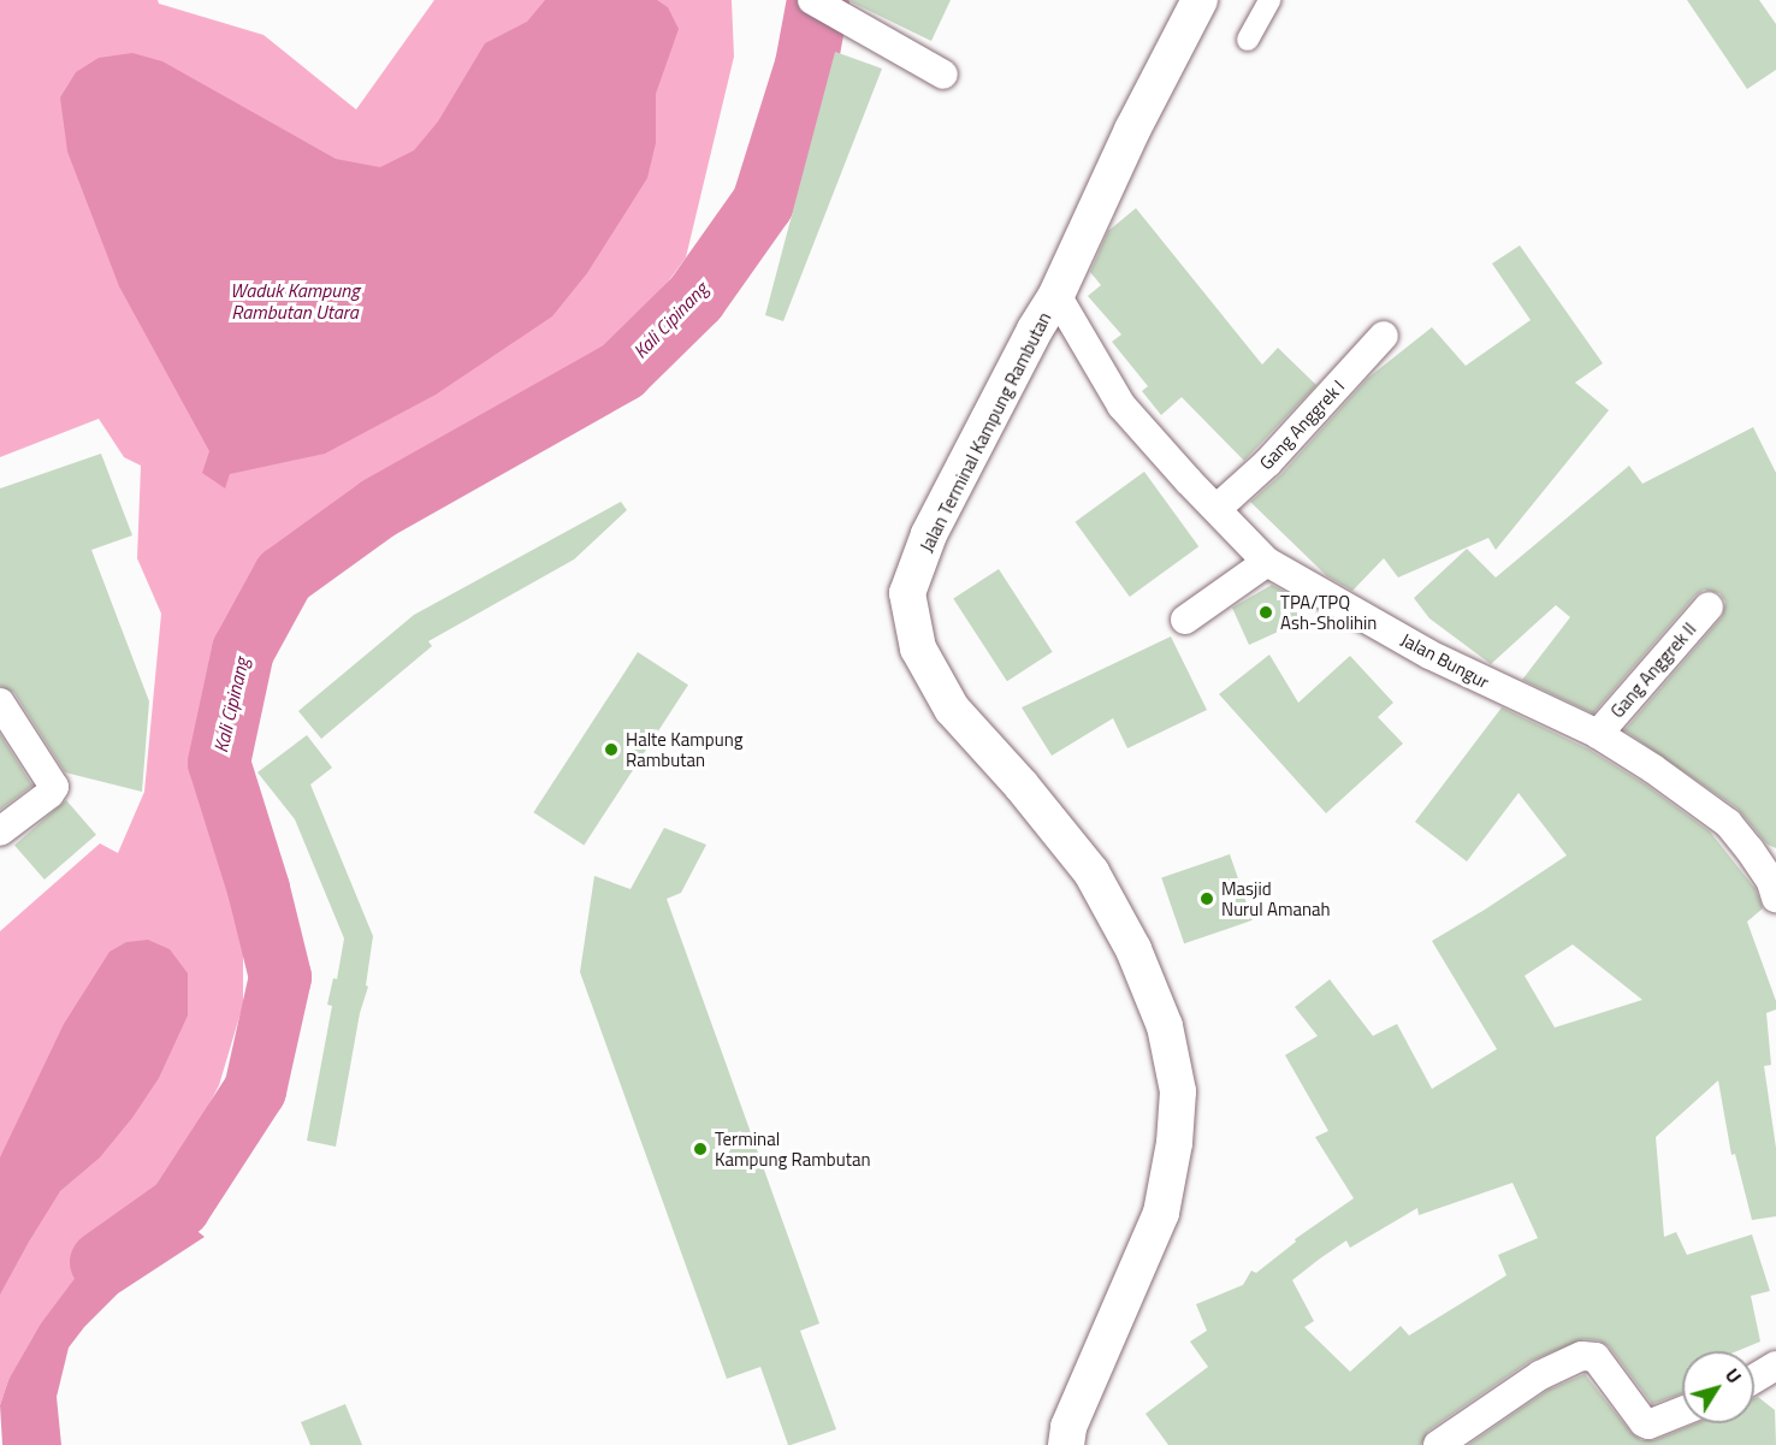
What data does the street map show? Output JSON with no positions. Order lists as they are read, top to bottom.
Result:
{
  "streets": {
    "street": [
      "Gang Anggrek I",
      "Jalan Terminal Kampung Rambutan",
      "Jalan Bungur",
      "Gang Anggrek II"
    ]
  },
  "crossings": [
    ["Gang Anggrek I", "Jalan Bungur"],
    ["Jalan Terminal Kampung Rambutan", "Jalan Bungur"],
    ["Jalan Bungur", "Gang Anggrek II"]
  ],
  "water": ["Waduk Kampung Rambutan Utara", "Kali Cipinang"],
  "places": [
    "TPA/TPQ Ash-Sholihin",
    "Halte Kampung Rambutan",
    "Masjid Nurul Amanah",
    "Terminal Kampung Rambutan"
  ],
  "north": "top right"
}
